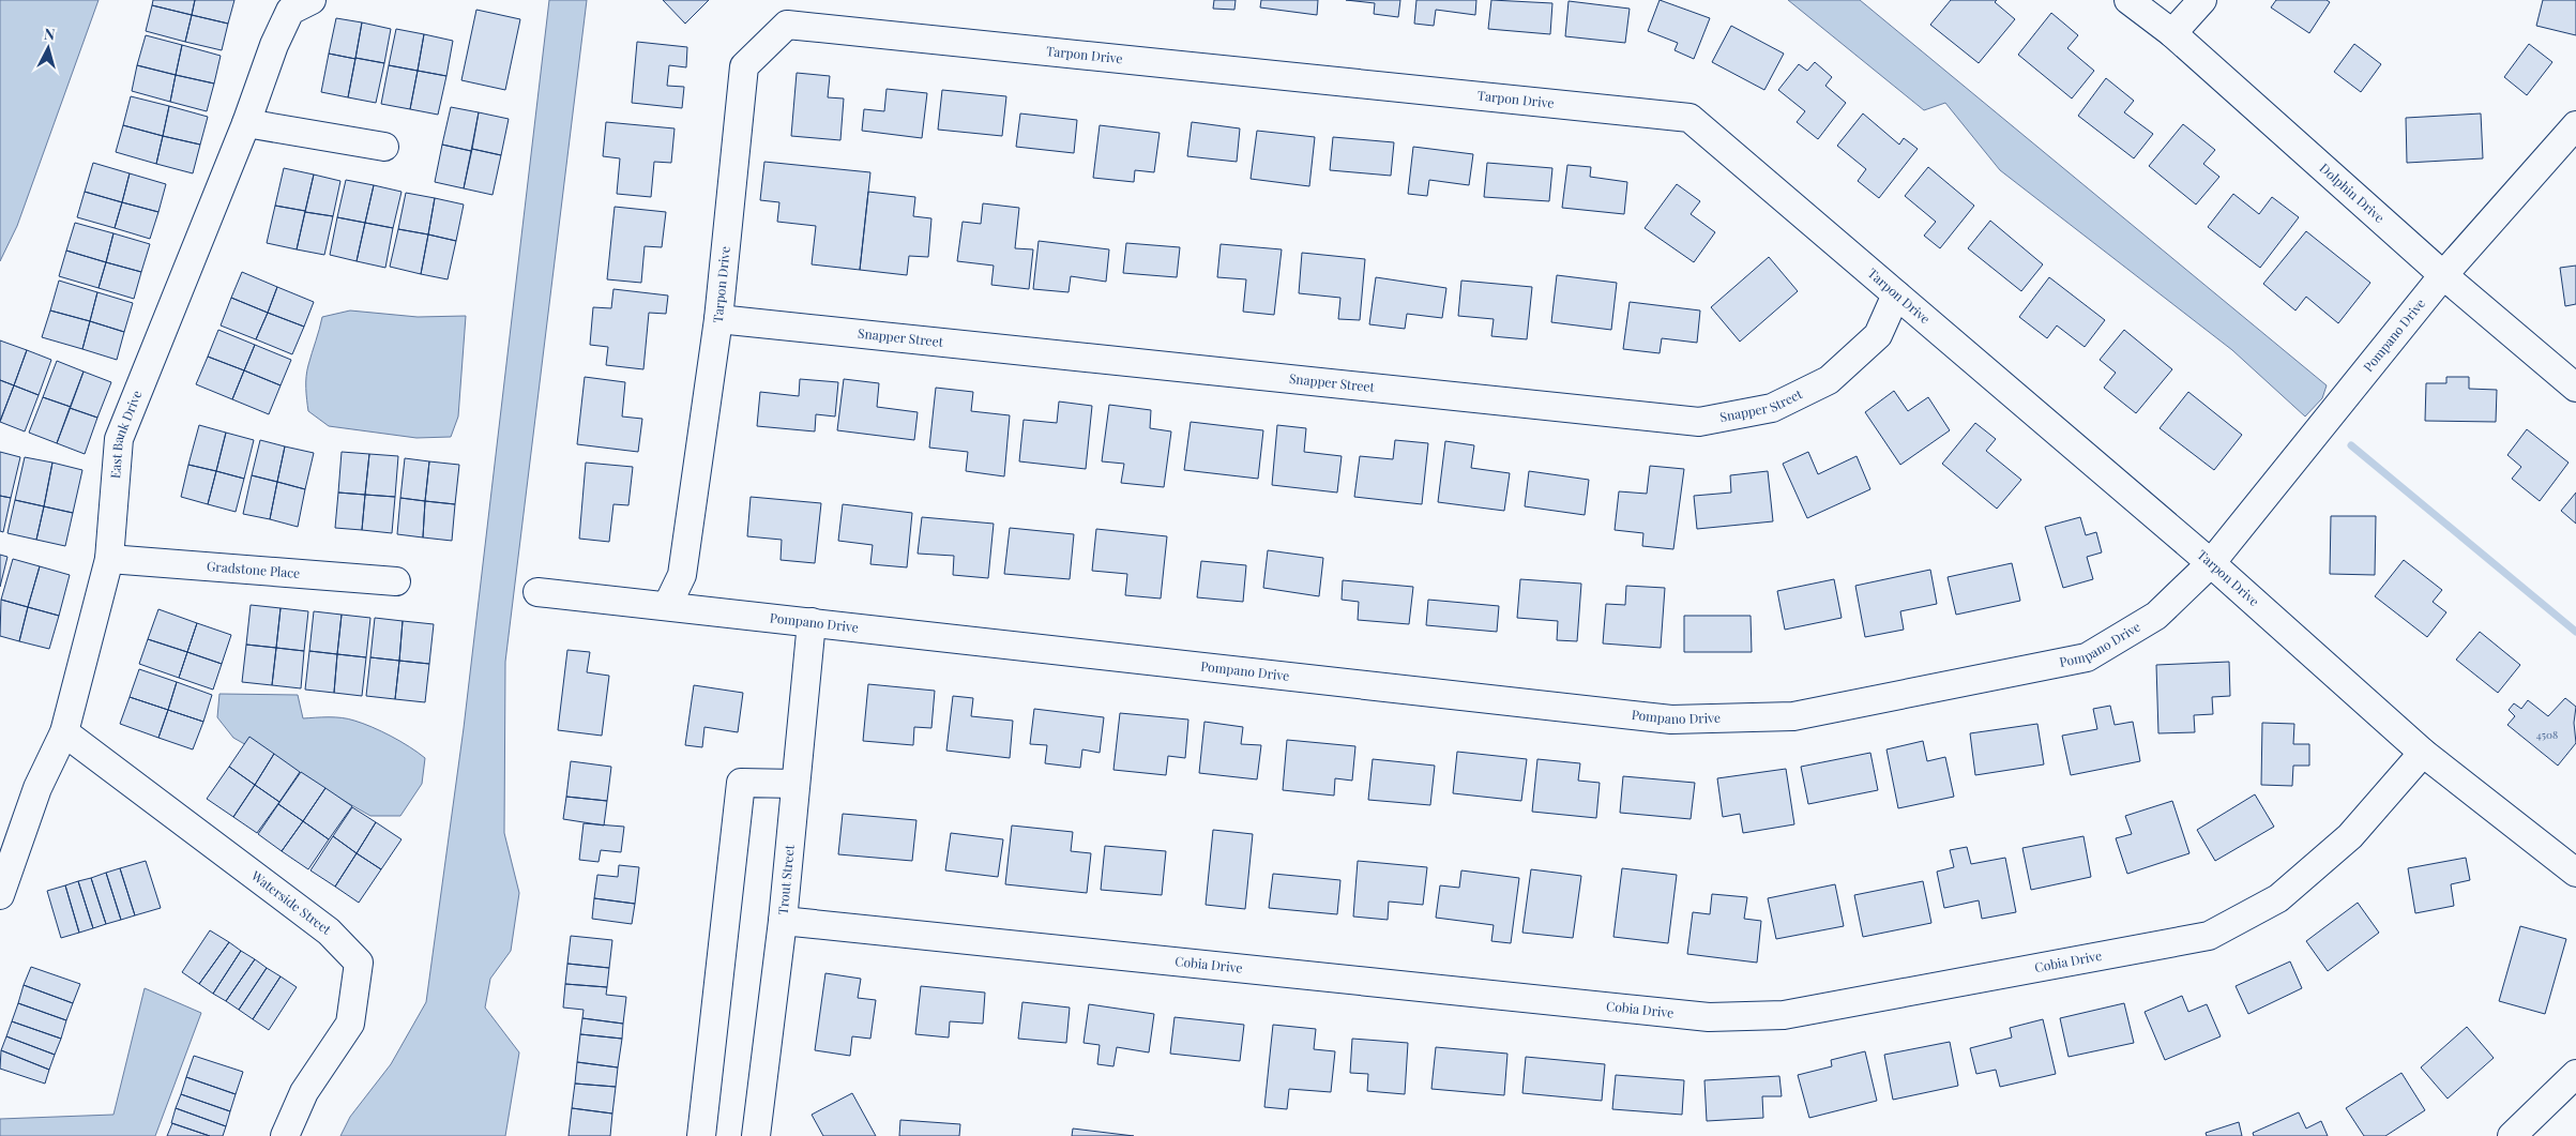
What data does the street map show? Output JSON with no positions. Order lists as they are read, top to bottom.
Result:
{
  "streets": {
    "street": [
      "Tarpon Drive",
      "Dolphin Drive",
      "Pompano Drive",
      "Snapper Street",
      "East Bank Drive",
      "Gradstone Place",
      "Trout Street",
      "Waterside Street",
      "Cobia Drive"
    ]
  },
  "crossings": [
    ["Tarpon Drive", "Pompano Drive"],
    ["Tarpon Drive", "Snapper Street"],
    ["Tarpon Drive", "Cobia Drive"],
    ["Dolphin Drive", "Pompano Drive"],
    ["Pompano Drive", "Trout Street"],
    ["East Bank Drive", "Gradstone Place"],
    ["East Bank Drive", "Waterside Street"],
    ["Trout Street", "Cobia Drive"]
  ],
  "house_numbers": ["4508"],
  "north": "top"
}
